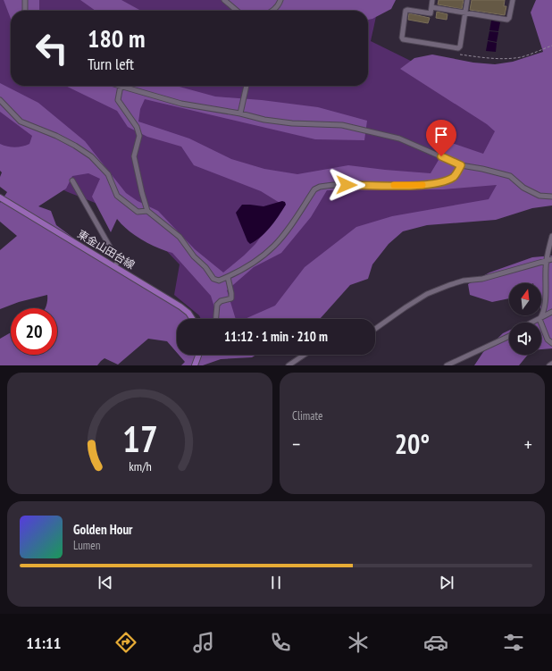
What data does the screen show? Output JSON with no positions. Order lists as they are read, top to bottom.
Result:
{
  "streets": {
    "main road": ["東金山田台線"]
  },
  "north": "top",
  "page": {
    "turn": ["180 m", "Turn left"],
    "limit": "20",
    "trip": "11:12 · 1 min · 210 m",
    "tile": "Climate",
    "heat": ["−", "20°", "+"],
    "song": ["Golden Hour", "Lumen"],
    "tabs": "11:11",
    "gauge": ["17", "km/h"]
  }
}
